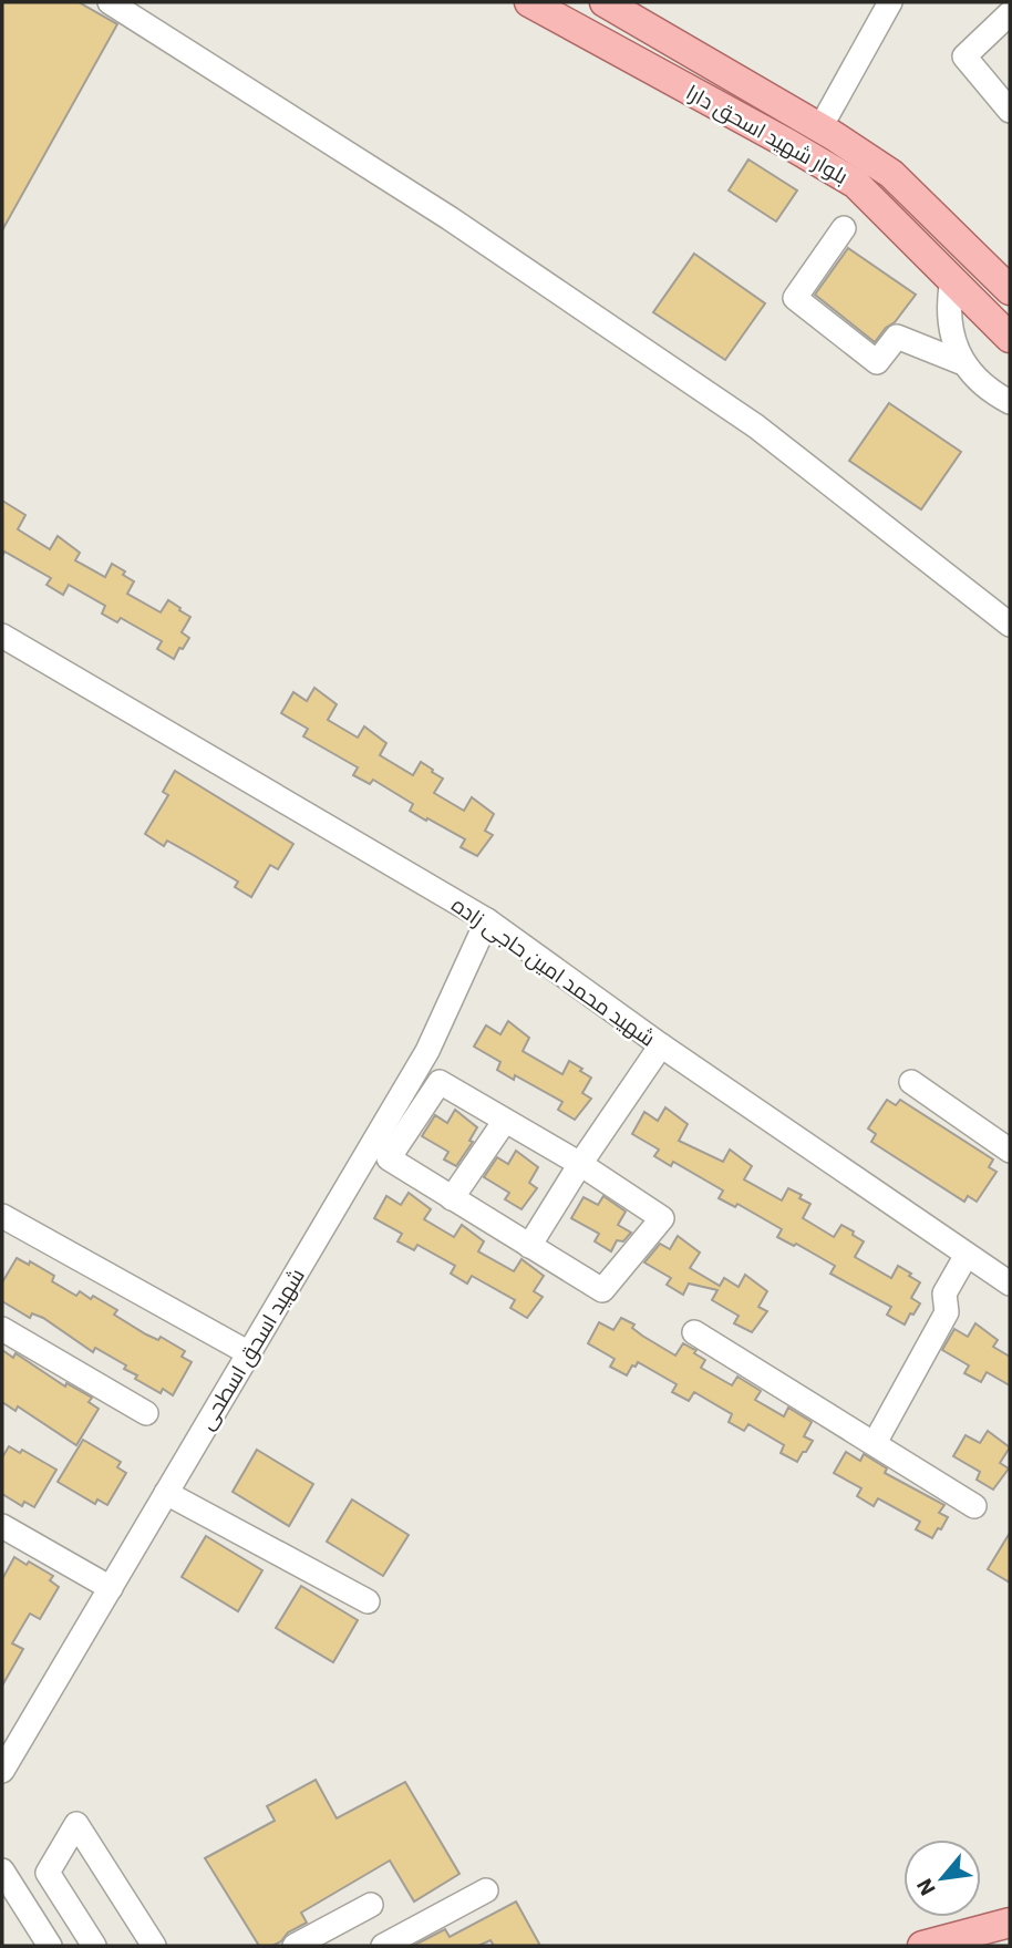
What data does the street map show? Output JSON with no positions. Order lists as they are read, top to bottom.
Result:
{
  "streets": {
    "main road": ["بلوار شهید اسحق دارا"],
    "street": ["شهید محمد امین حاجی زاده", "شهید اسحق اسطحی"]
  },
  "crossings": [
    ["شهید محمد امین حاجی زاده", "شهید اسحق اسطحی"]
  ],
  "north": "bottom left"
}
